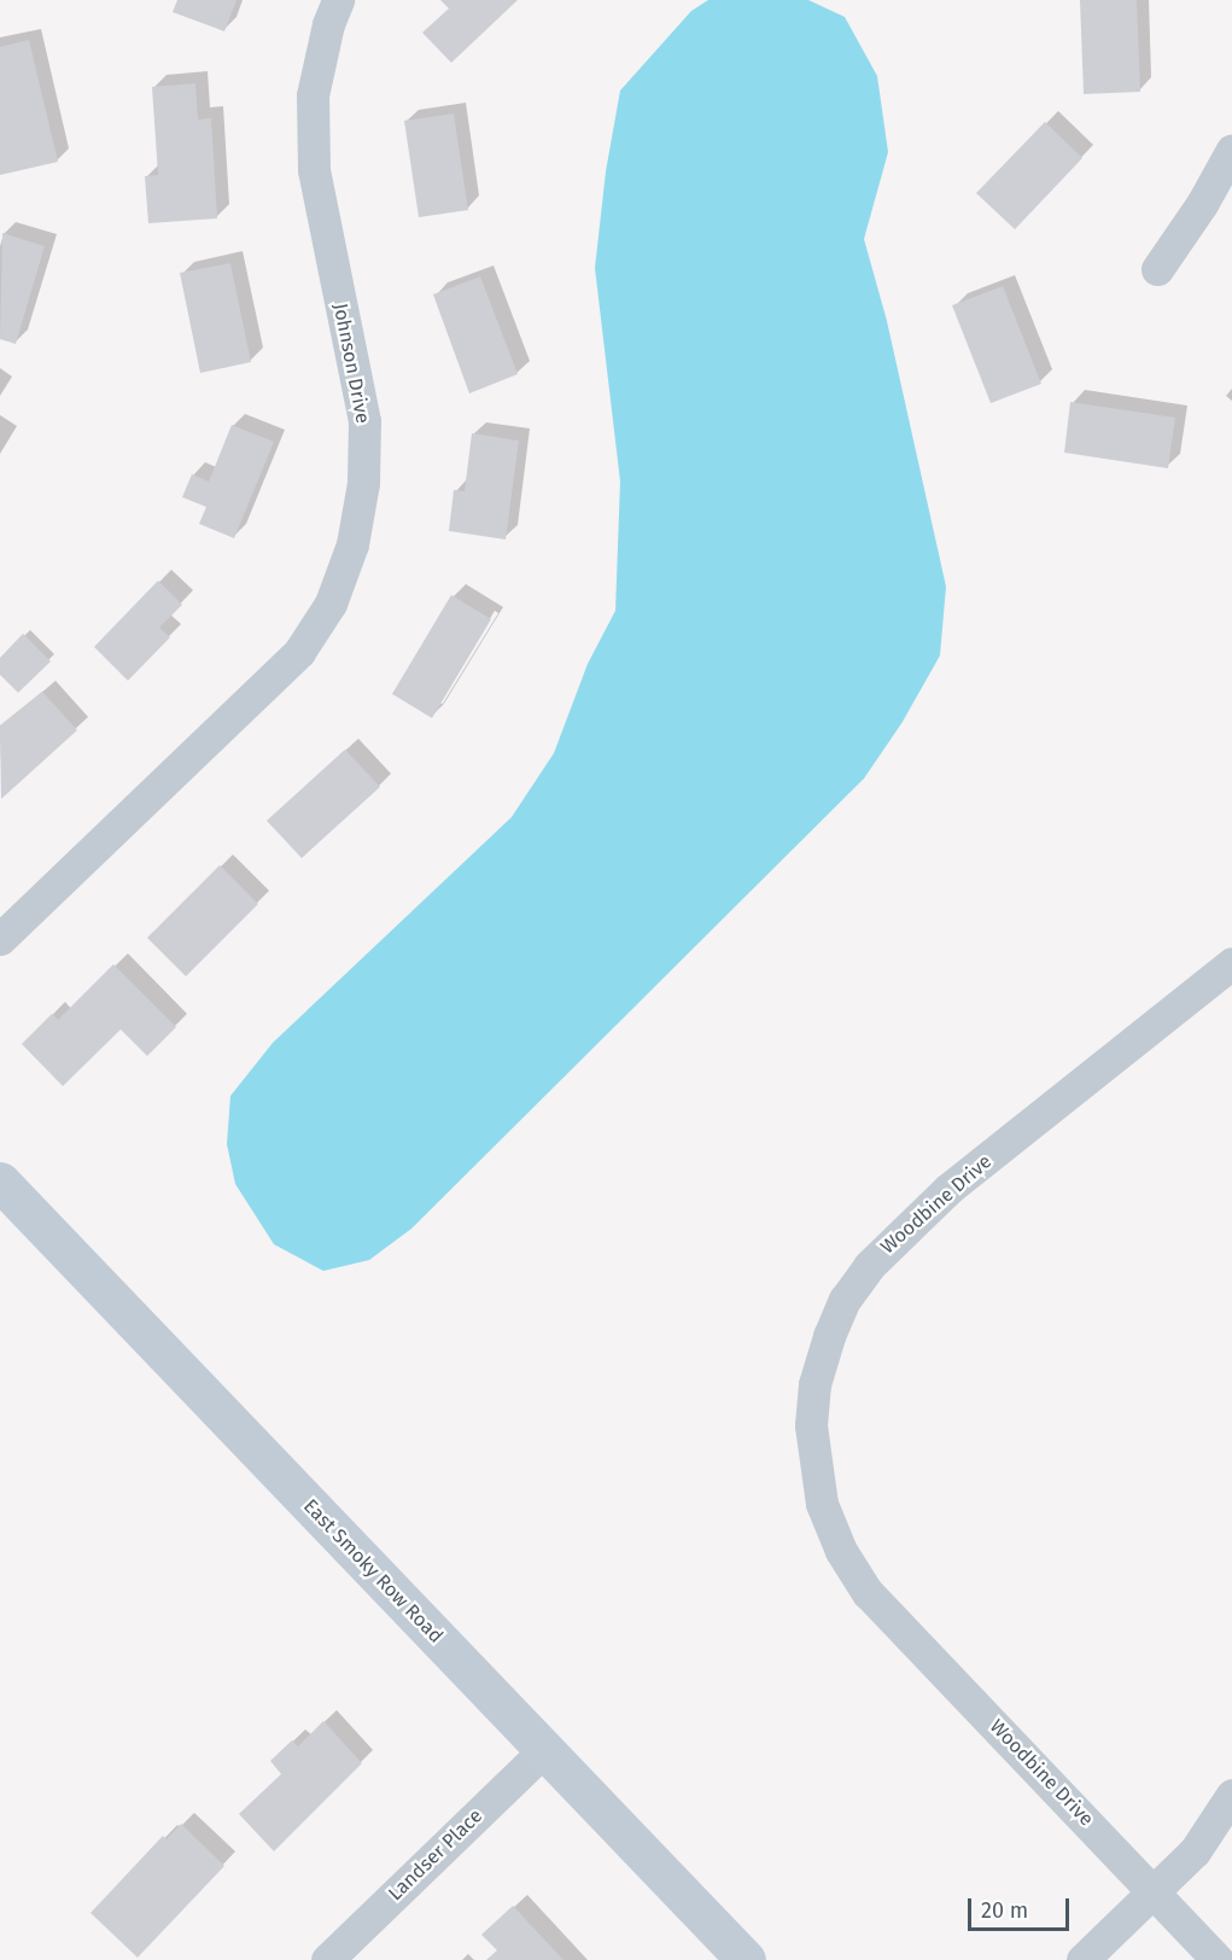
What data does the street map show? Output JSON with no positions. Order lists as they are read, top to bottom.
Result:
{
  "streets": {
    "street": [
      "Johnson Drive",
      "Woodbine Drive",
      "East Smoky Row Road",
      "Landser Place"
    ]
  },
  "crossings": [
    ["East Smoky Row Road", "Landser Place"]
  ],
  "scale_bar": "20 m"
}
